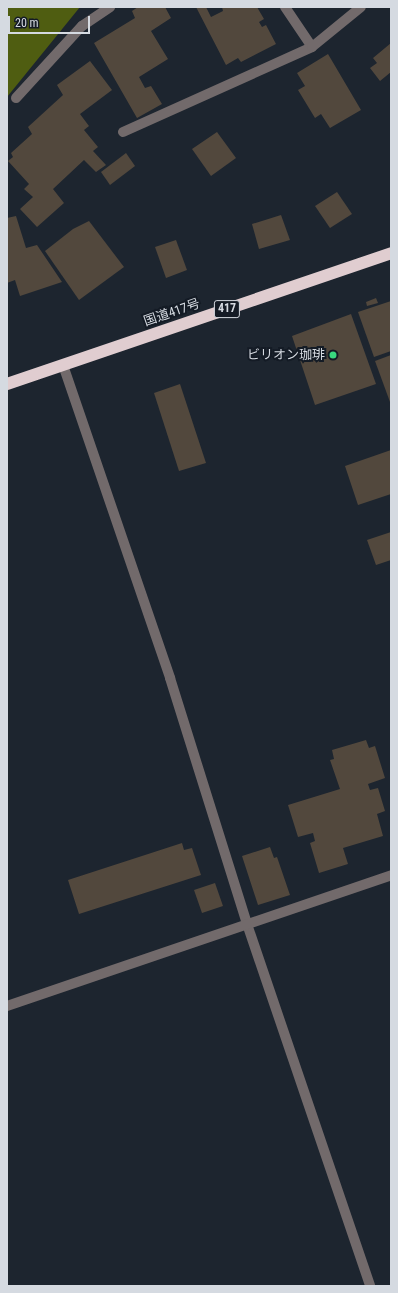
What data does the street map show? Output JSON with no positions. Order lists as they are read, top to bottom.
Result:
{
  "streets": {
    "highway": ["417", "国道417号"]
  },
  "places": ["ビリオン珈琲"],
  "scale_bar": "20 m"
}
